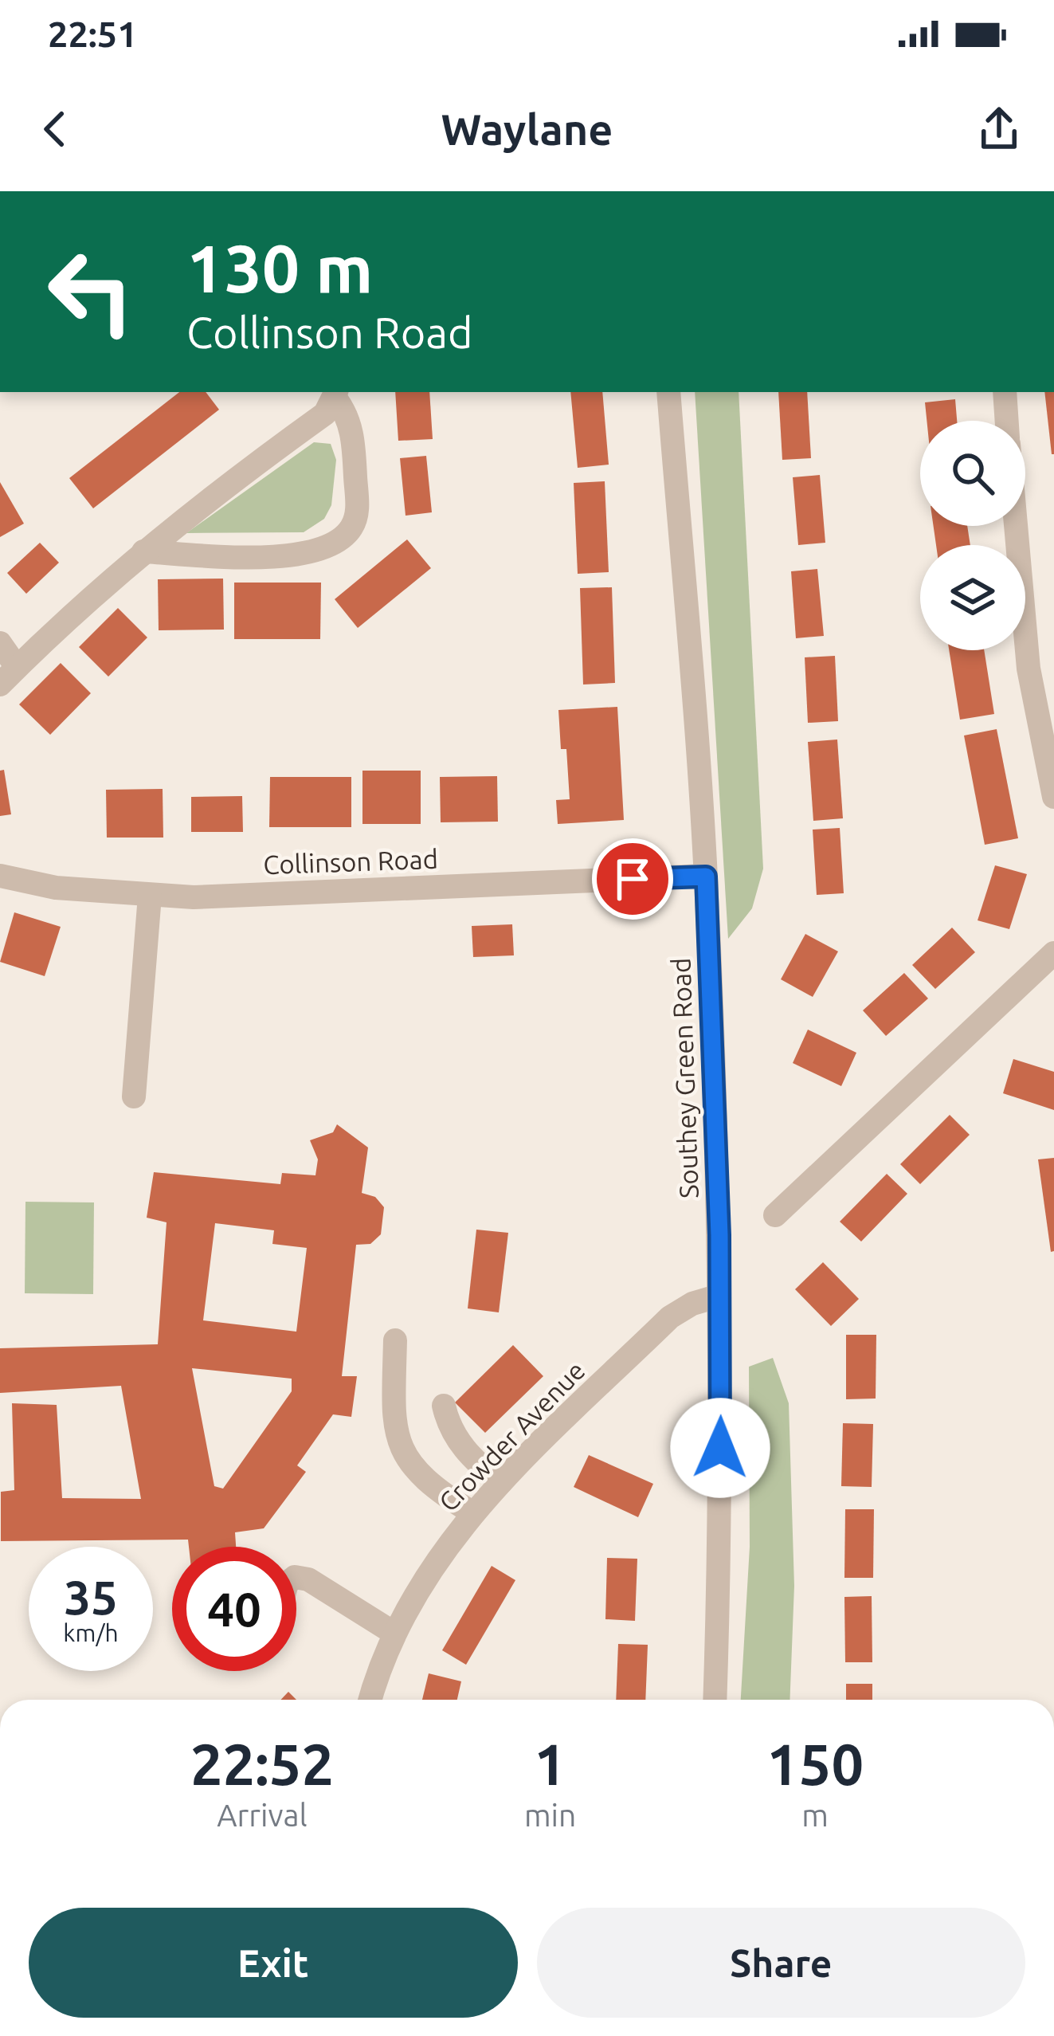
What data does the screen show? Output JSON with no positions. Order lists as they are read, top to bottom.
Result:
{
  "streets": {
    "street": ["Collinson Road", "Southey Green Road", "Crowder Avenue"]
  },
  "crossings": [
    ["Collinson Road", "Southey Green Road"],
    ["Southey Green Road", "Crowder Avenue"]
  ],
  "page": {
    "status": "22:51",
    "header": "Waylane",
    "turn": ["130 m", "Collinson Road"],
    "speed": "35 km/h",
    "limit": "40",
    "eta": [
      "22:52",
      "Arrival",
      "1",
      "min",
      "150",
      "m"
    ],
    "buttons": ["Exit", "Share"]
  }
}
